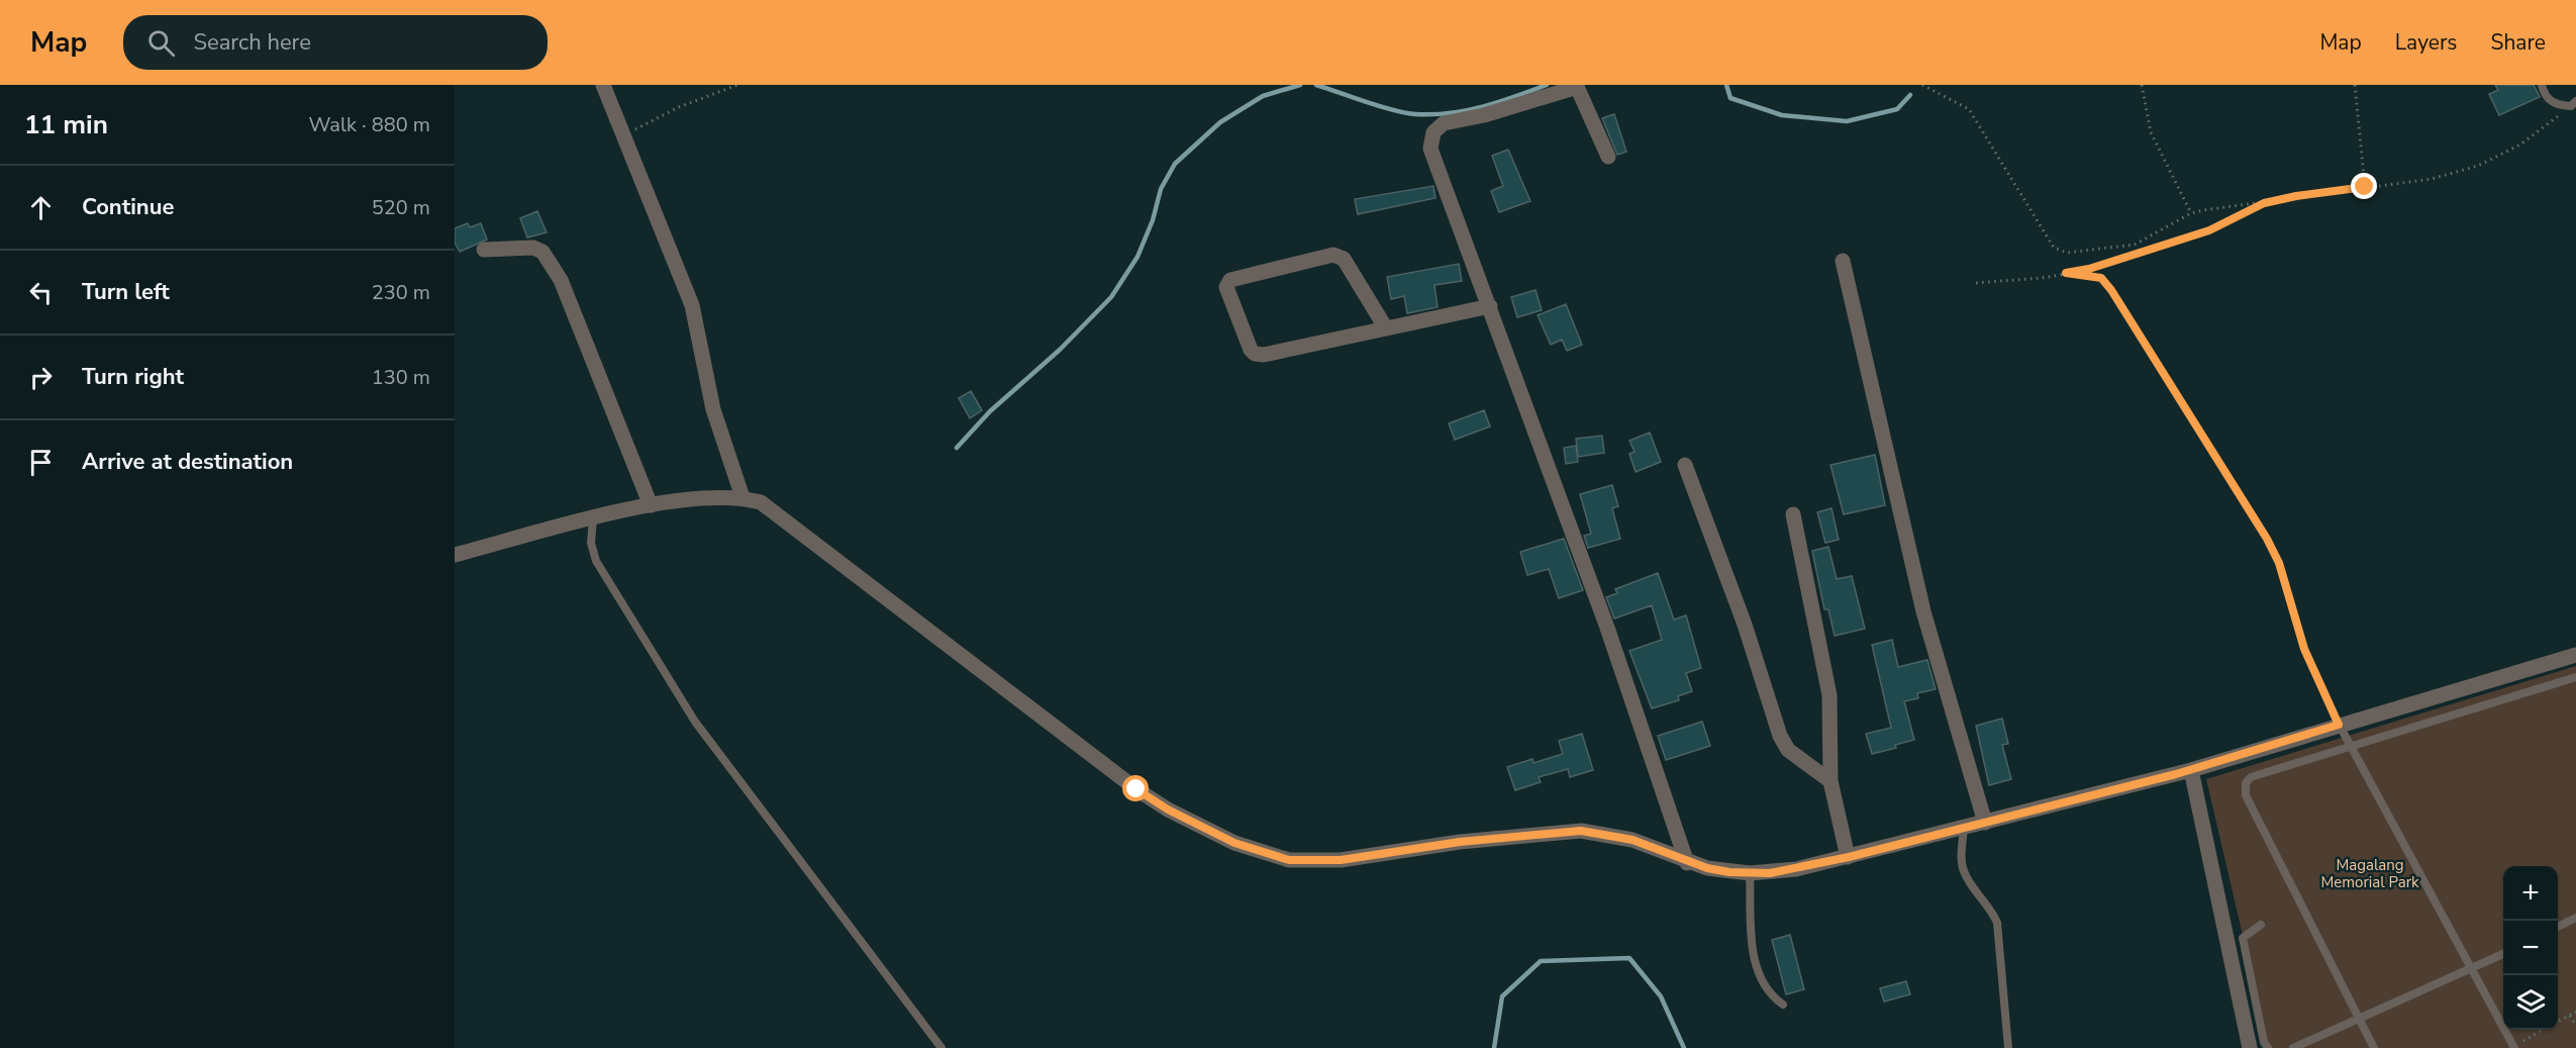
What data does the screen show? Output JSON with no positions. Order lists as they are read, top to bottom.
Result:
{
  "parks": ["Magalang Memorial Park"],
  "page": {
    "header": "Map",
    "search": "Search here",
    "nav": ["Map", "Layers", "Share"],
    "heading": ["11 min", "Walk · 880 m"],
    "list": [
      ["Continue", "520 m"],
      ["Turn left", "230 m"],
      ["Turn right", "130 m"],
      "Arrive at destination"
    ],
    "map_buttons": ["+", "−"]
  }
}
